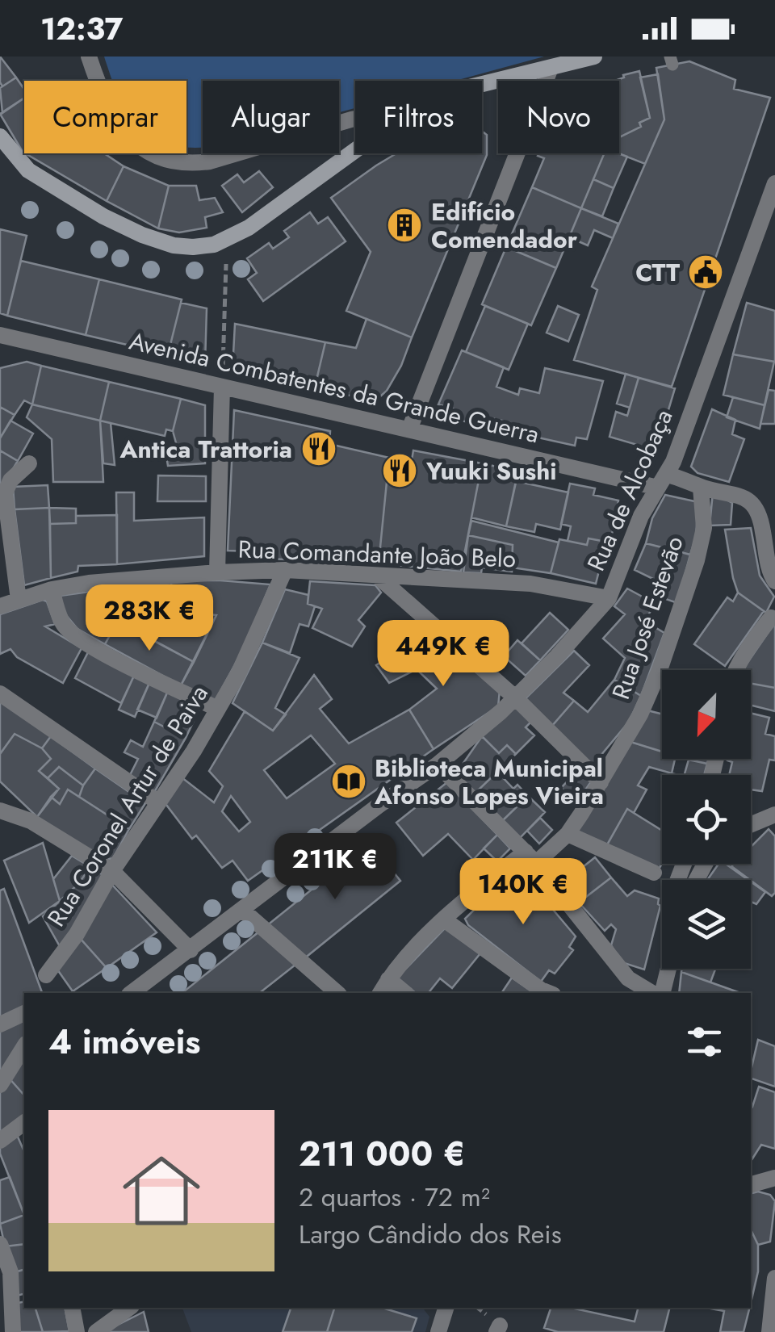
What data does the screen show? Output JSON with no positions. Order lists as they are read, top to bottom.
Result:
{
  "streets": {
    "street": [
      "Avenida Combatentes da Grande Guerra",
      "Rua de Alcobaça",
      "Rua Comandante João Belo",
      "Rua José Estevão",
      "Rua Coronel Artur de Paiva"
    ]
  },
  "crossings": [
    ["Avenida Combatentes da Grande Guerra", "Rua de Alcobaça"],
    ["Rua de Alcobaça", "Rua Comandante João Belo"],
    ["Rua Comandante João Belo", "Rua Coronel Artur de Paiva"]
  ],
  "places": {
    "building": ["Edifício Comendador"],
    "public building": ["CTT"],
    "restaurant": ["Antica Trattoria", "Yuuki Sushi"],
    "library": ["Biblioteca Municipal Afonso Lopes Vieira"]
  },
  "north": "bottom left",
  "page": {
    "status": "12:37",
    "chip": [
      "Comprar",
      "Alugar",
      "Filtros",
      "Novo"
    ],
    "price": [
      "283K €",
      "449K €",
      "211K €",
      "140K €"
    ],
    "heading": "4 imóveis",
    "list": [
      {
        "name": "211 000 €",
        "note": "2 quartos · 72 m² · Largo Cândido dos Reis"
      }
    ]
  }
}
